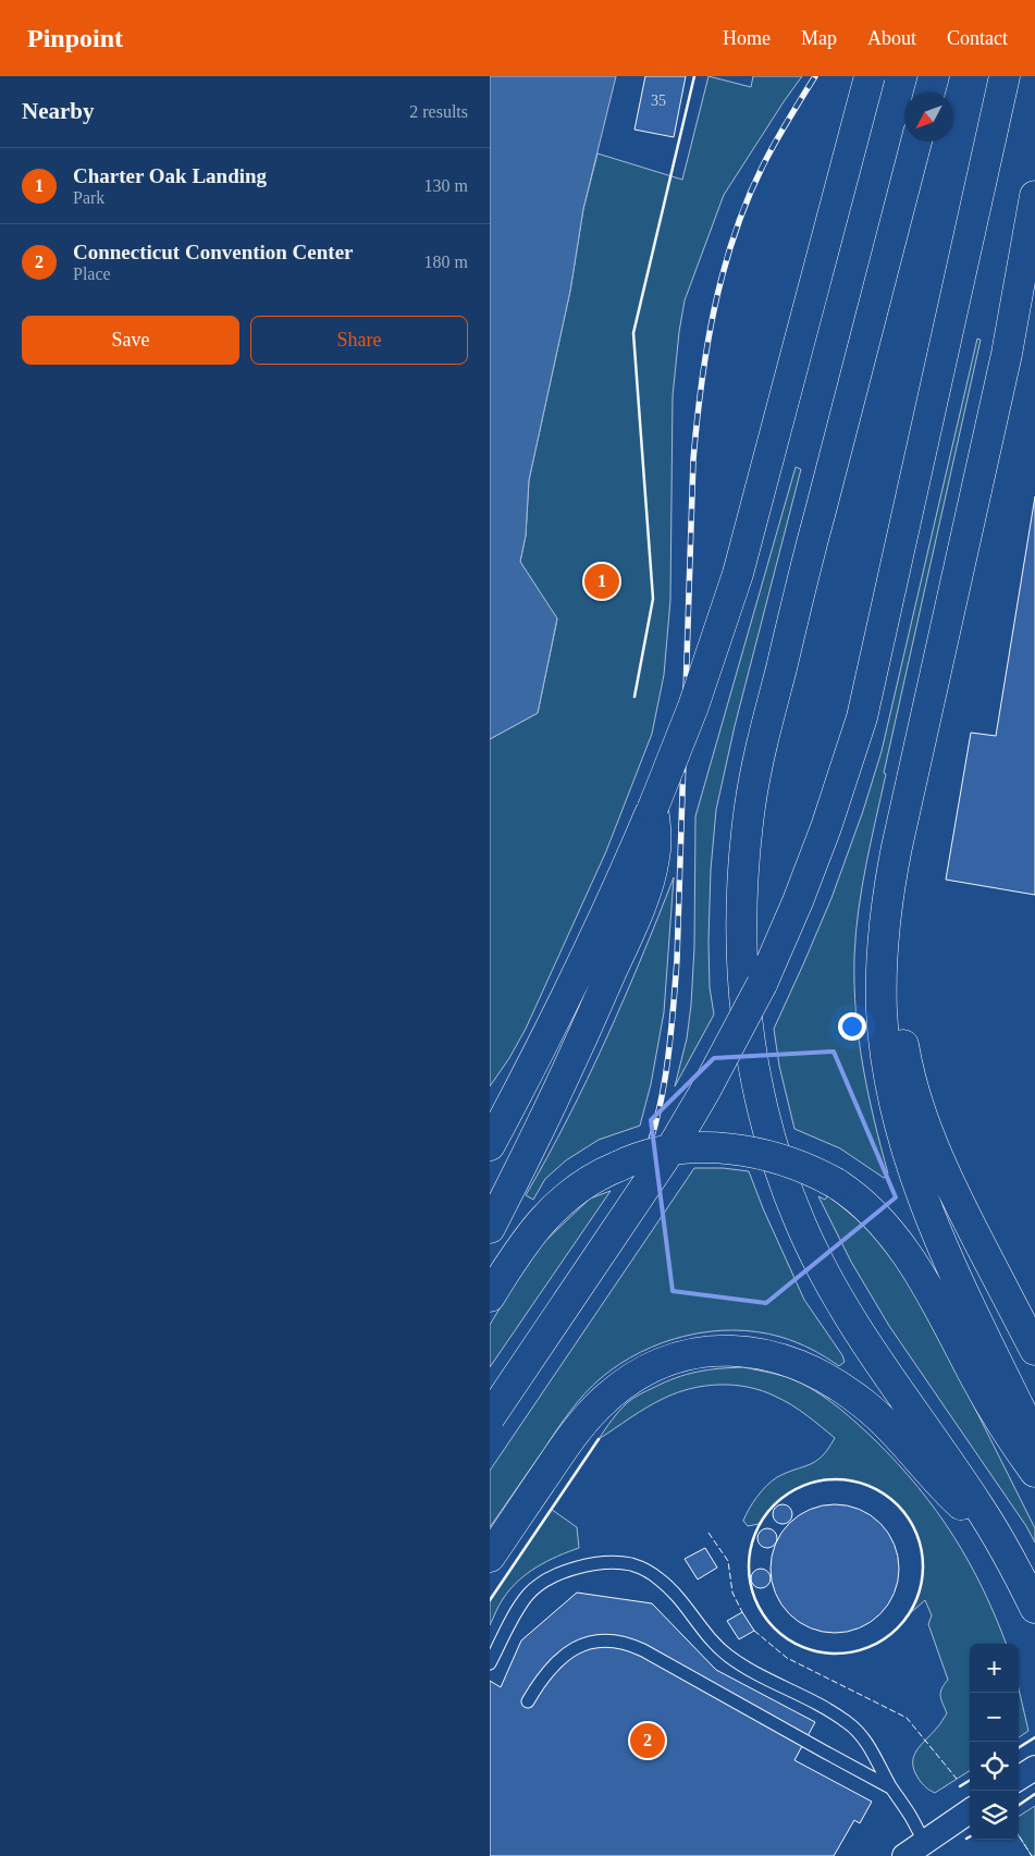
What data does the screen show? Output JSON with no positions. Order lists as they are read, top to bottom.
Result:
{
  "house_numbers": ["35"],
  "north": "bottom left",
  "page": {
    "header": "Pinpoint",
    "nav": [
      "Home",
      "Map",
      "About",
      "Contact"
    ],
    "heading": ["Nearby", "2 results"],
    "list": [
      {
        "mark": "1",
        "name": "Charter Oak Landing",
        "note": "Park",
        "value": "130 m"
      },
      {
        "mark": "2",
        "name": "Connecticut Convention Center",
        "note": "Place",
        "value": "180 m"
      }
    ],
    "buttons": ["Save", "Share"],
    "pins": ["1", "2"],
    "map_buttons": ["+", "−"]
  }
}
